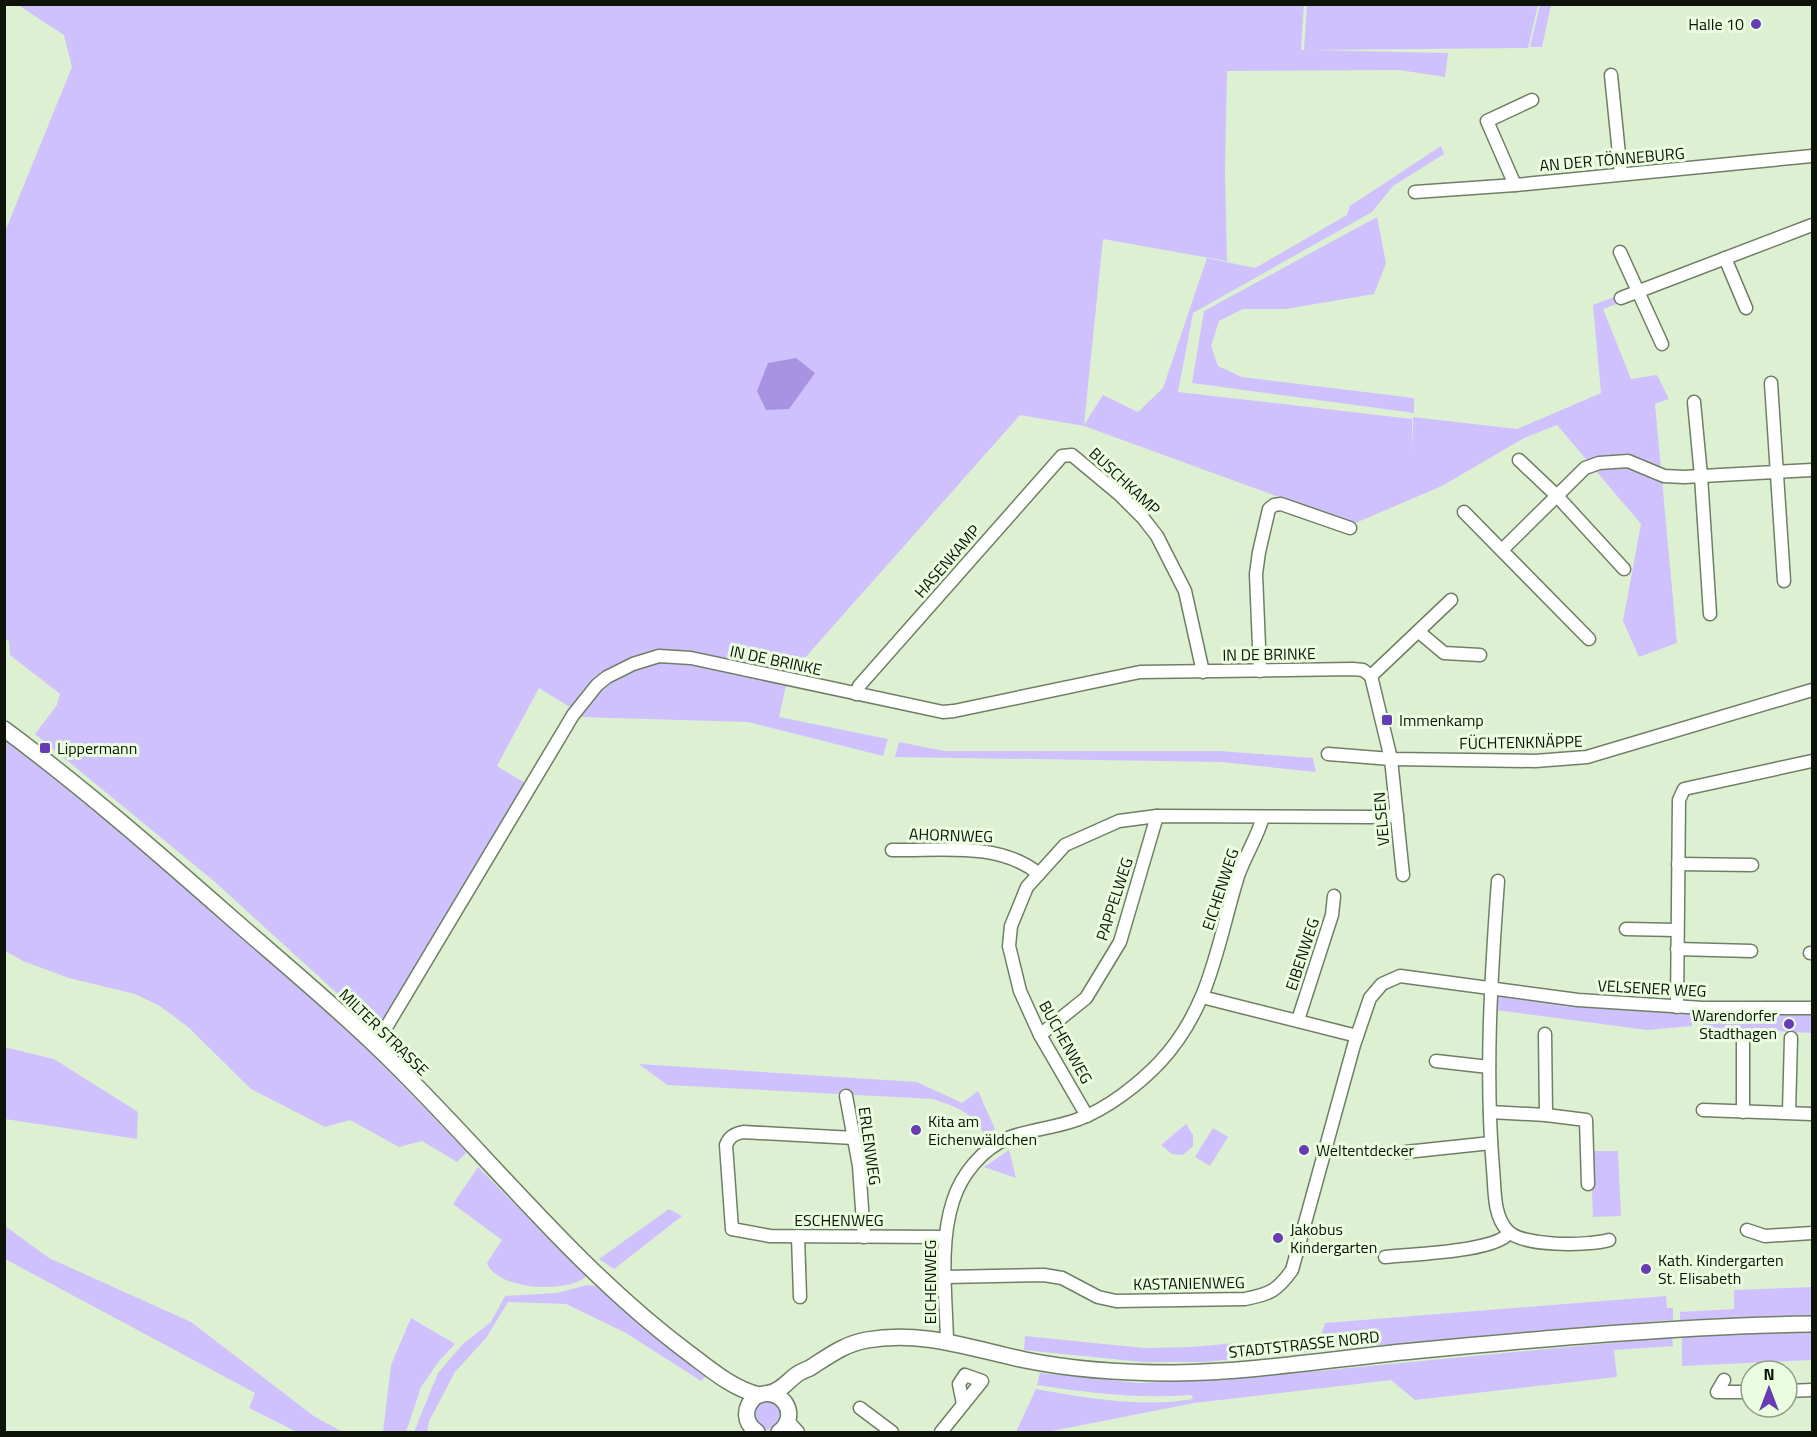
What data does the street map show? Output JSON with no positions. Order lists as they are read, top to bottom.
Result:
{
  "streets": {
    "main road": ["MILTER STRASSE", "STADTSTRASSE NORD"],
    "street": [
      "AN DER TÖNNEBURG",
      "BUSCHKAMP",
      "HASENKAMP",
      "IN DE BRINKE",
      "FÜCHTENKNÄPPE",
      "VELSEN",
      "AHORNWEG",
      "EICHENWEG",
      "PAPPELWEG",
      "EIBENWEG",
      "VELSENER WEG",
      "BUCHENWEG",
      "ERLENWEG",
      "ESCHENWEG",
      "KASTANIENWEG"
    ]
  },
  "crossings": [
    ["BUSCHKAMP", "HASENKAMP"],
    ["BUSCHKAMP", "IN DE BRINKE"],
    ["HASENKAMP", "IN DE BRINKE"],
    ["IN DE BRINKE", "MILTER STRASSE"],
    ["FÜCHTENKNÄPPE", "VELSEN"],
    ["AHORNWEG", "BUCHENWEG"],
    ["EICHENWEG", "BUCHENWEG"],
    ["EICHENWEG", "ESCHENWEG"],
    ["EICHENWEG", "KASTANIENWEG"],
    ["EICHENWEG", "STADTSTRASSE NORD"],
    ["PAPPELWEG", "BUCHENWEG"],
    ["VELSENER WEG", "KASTANIENWEG"],
    ["MILTER STRASSE", "STADTSTRASSE NORD"],
    ["ERLENWEG", "ESCHENWEG"]
  ],
  "places": {
    "other": [
      "Halle 10",
      "Warendorfer Stadthagen",
      "Kita am Eichenwäldchen",
      "Weltentdecker",
      "Jakobus Kindergarten",
      "Kath. Kindergarten St. Elisabeth"
    ],
    "transit": ["Immenkamp", "Lippermann"]
  },
  "north": "top"
}
